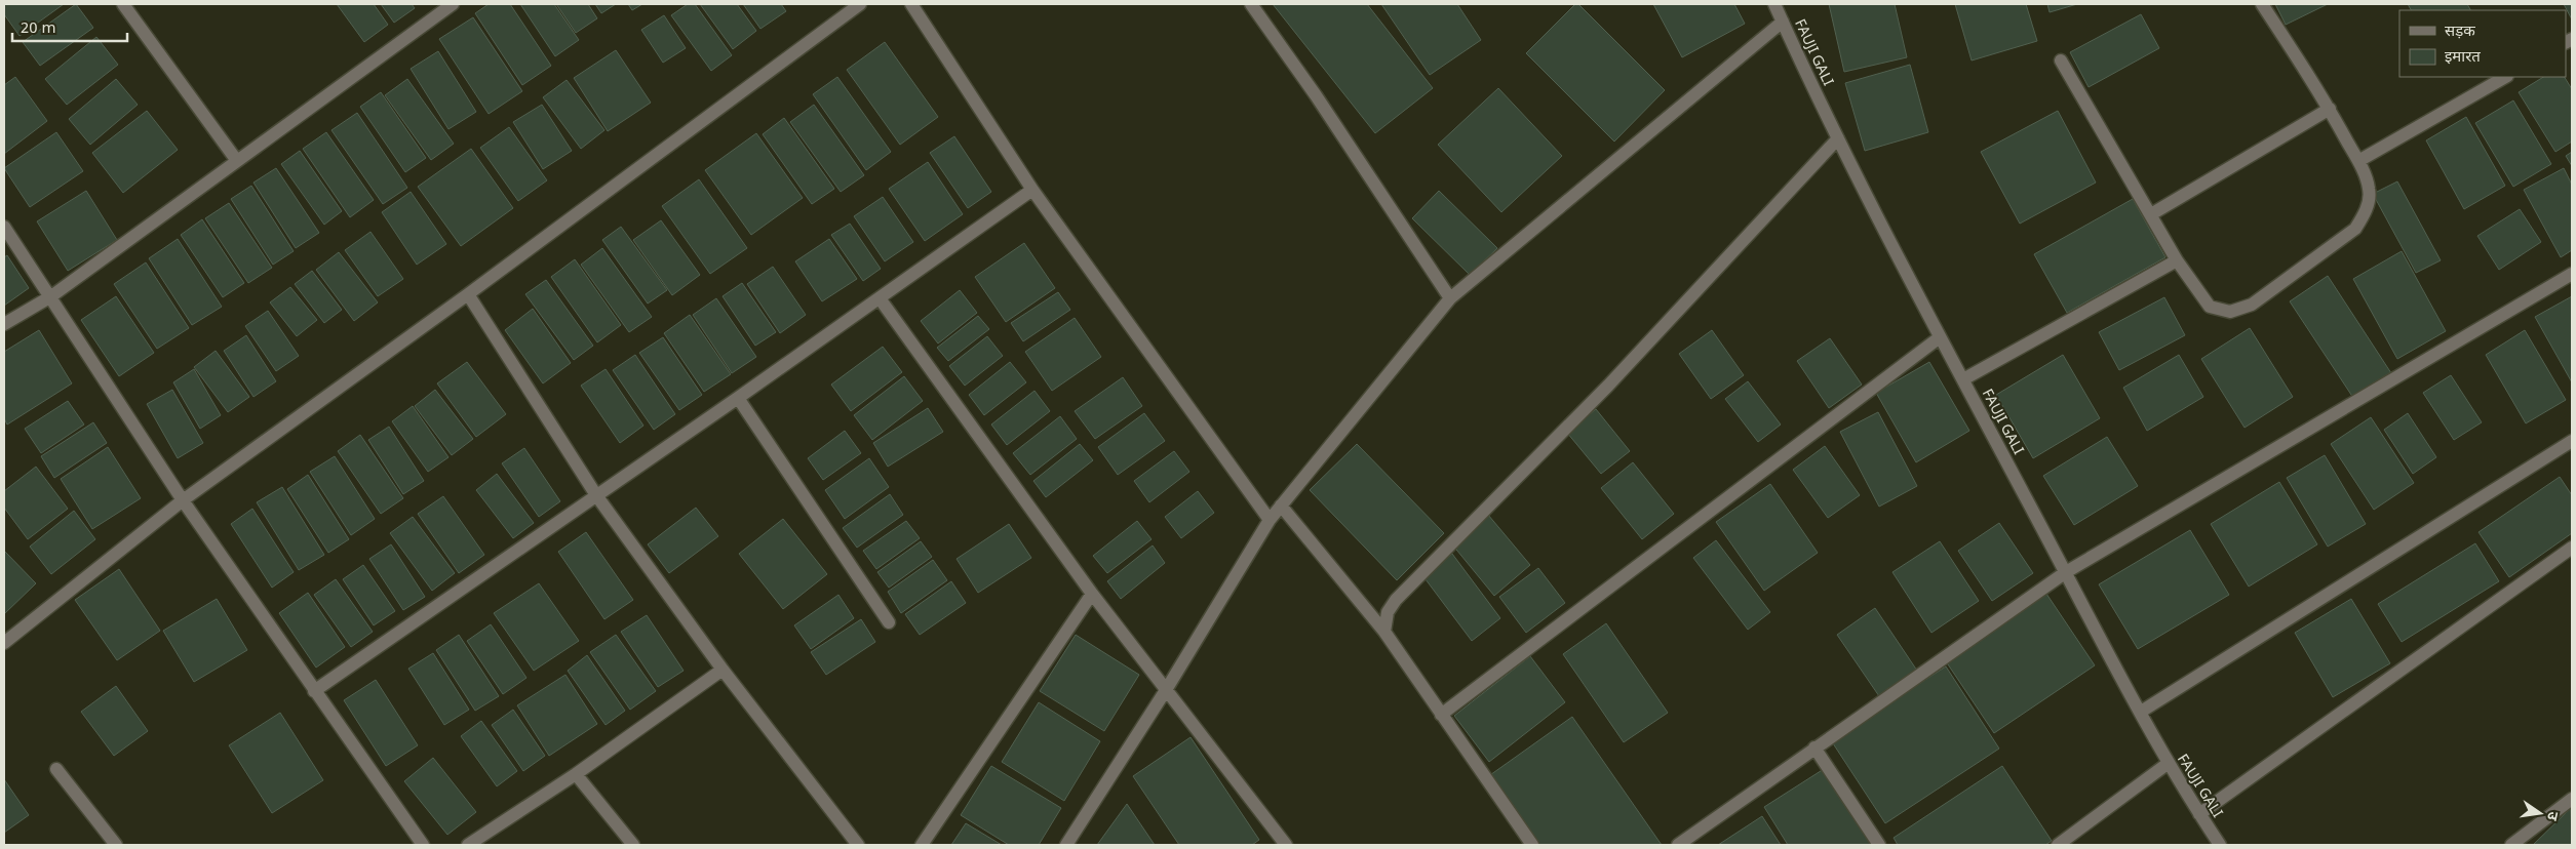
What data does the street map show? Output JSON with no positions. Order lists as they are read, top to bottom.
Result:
{
  "streets": {
    "street": ["FAUJI GALI"]
  },
  "legend": ["सड़क", "इमारत"],
  "scale_bar": "20 m",
  "north": "right"
}
